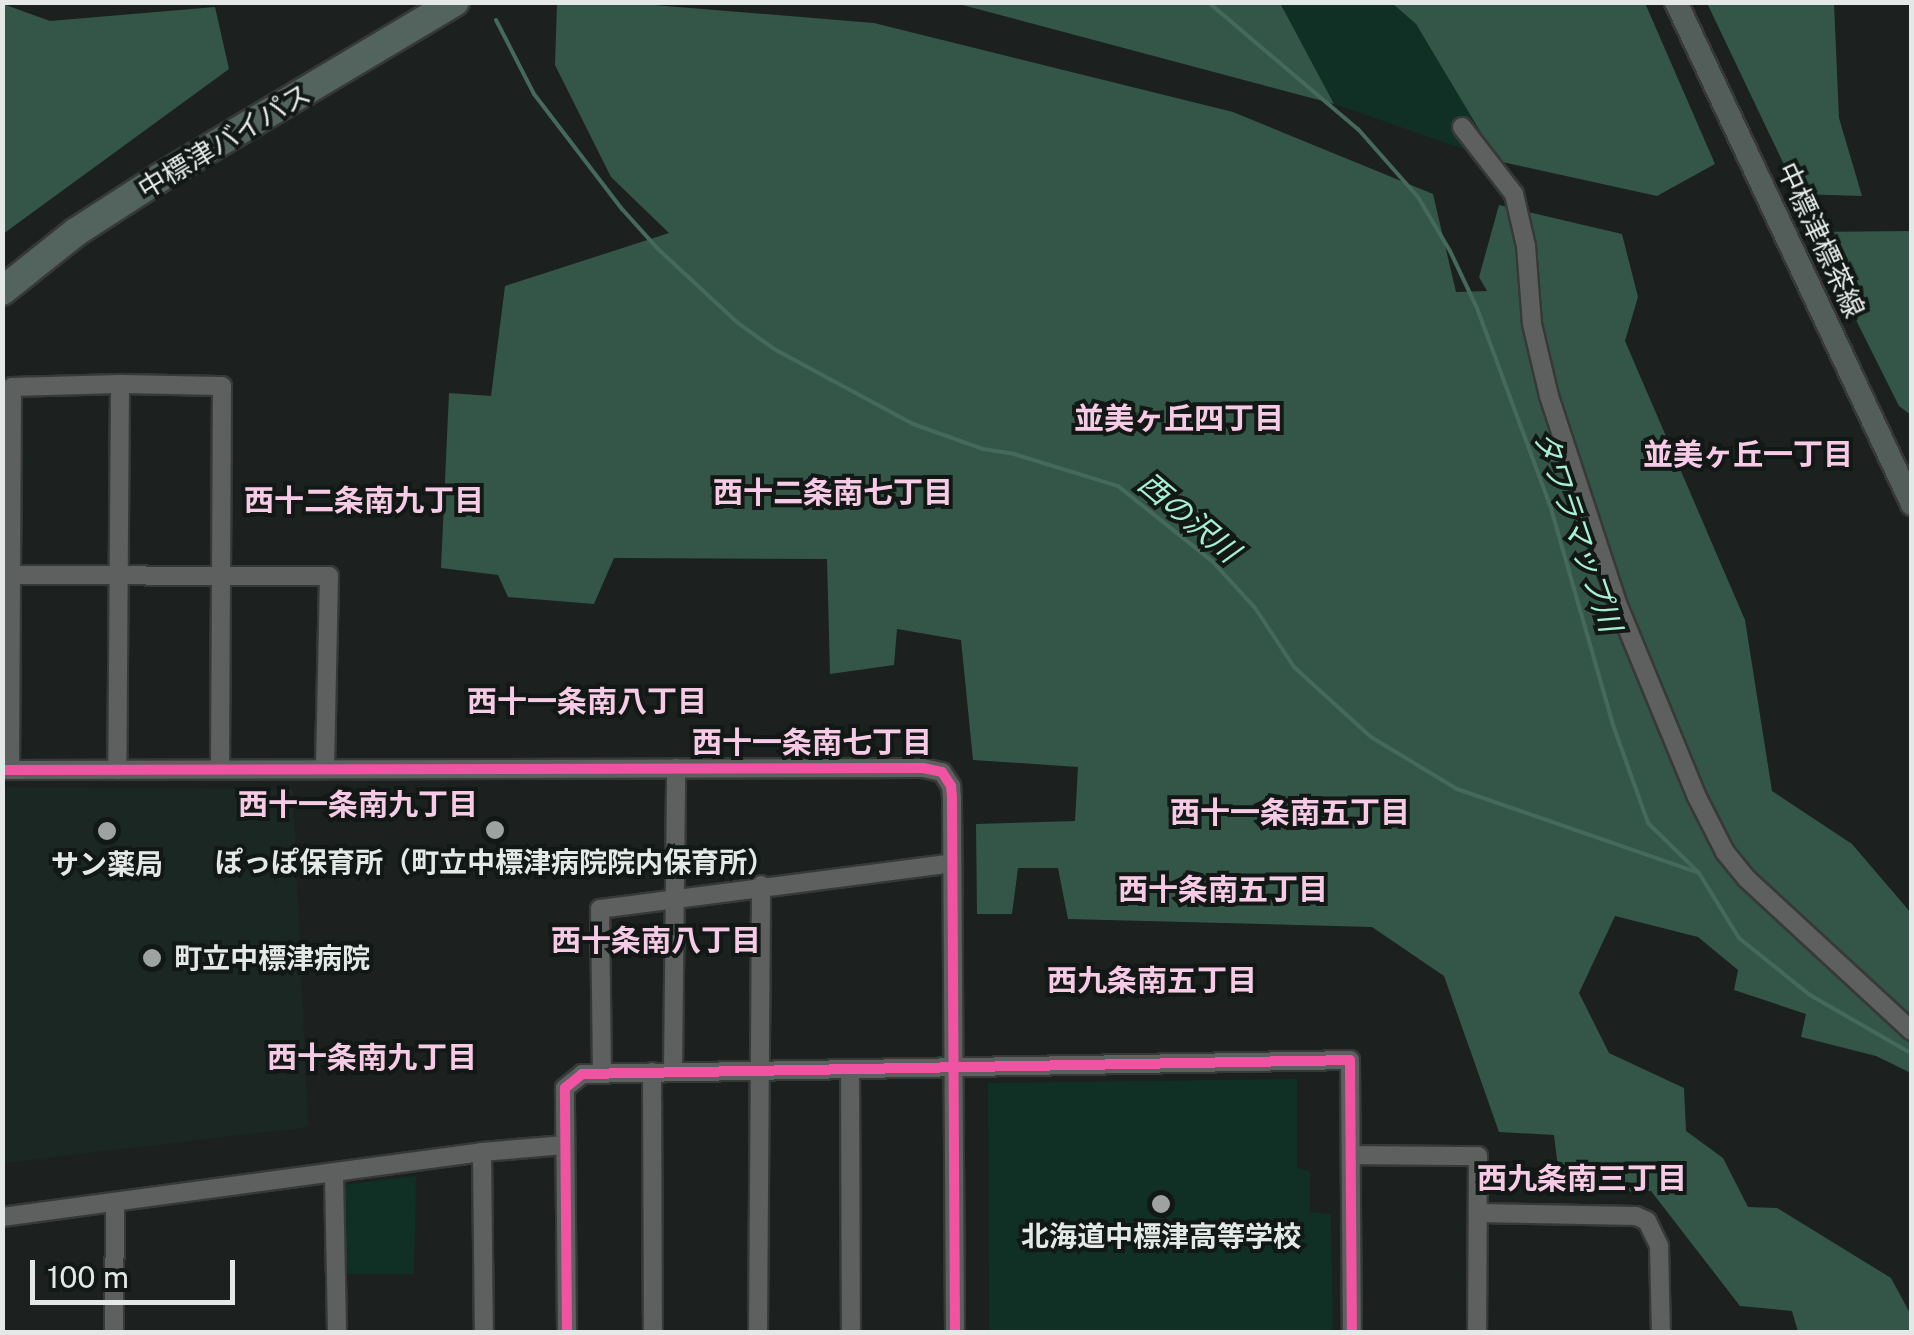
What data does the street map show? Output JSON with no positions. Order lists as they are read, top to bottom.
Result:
{
  "streets": {
    "highway": ["中標津バイパス"],
    "main road": ["中標津標茶線"]
  },
  "districts": [
    "並美ヶ丘四丁目",
    "並美ヶ丘一丁目",
    "西十二条南七丁目",
    "西十二条南九丁目",
    "西十一条南八丁目",
    "西十一条南七丁目",
    "西十一条南九丁目",
    "西十一条南五丁目",
    "西十条南五丁目",
    "西十条南八丁目",
    "西九条南五丁目",
    "西十条南九丁目",
    "西九条南三丁目"
  ],
  "water": ["西の沢川", "タワラマップ川"],
  "places": [
    "ぽっぽ保育所（町立中標津病院院内保育所）",
    "サン薬局",
    "町立中標津病院",
    "北海道中標津高等学校"
  ],
  "scale_bar": "100 m"
}
